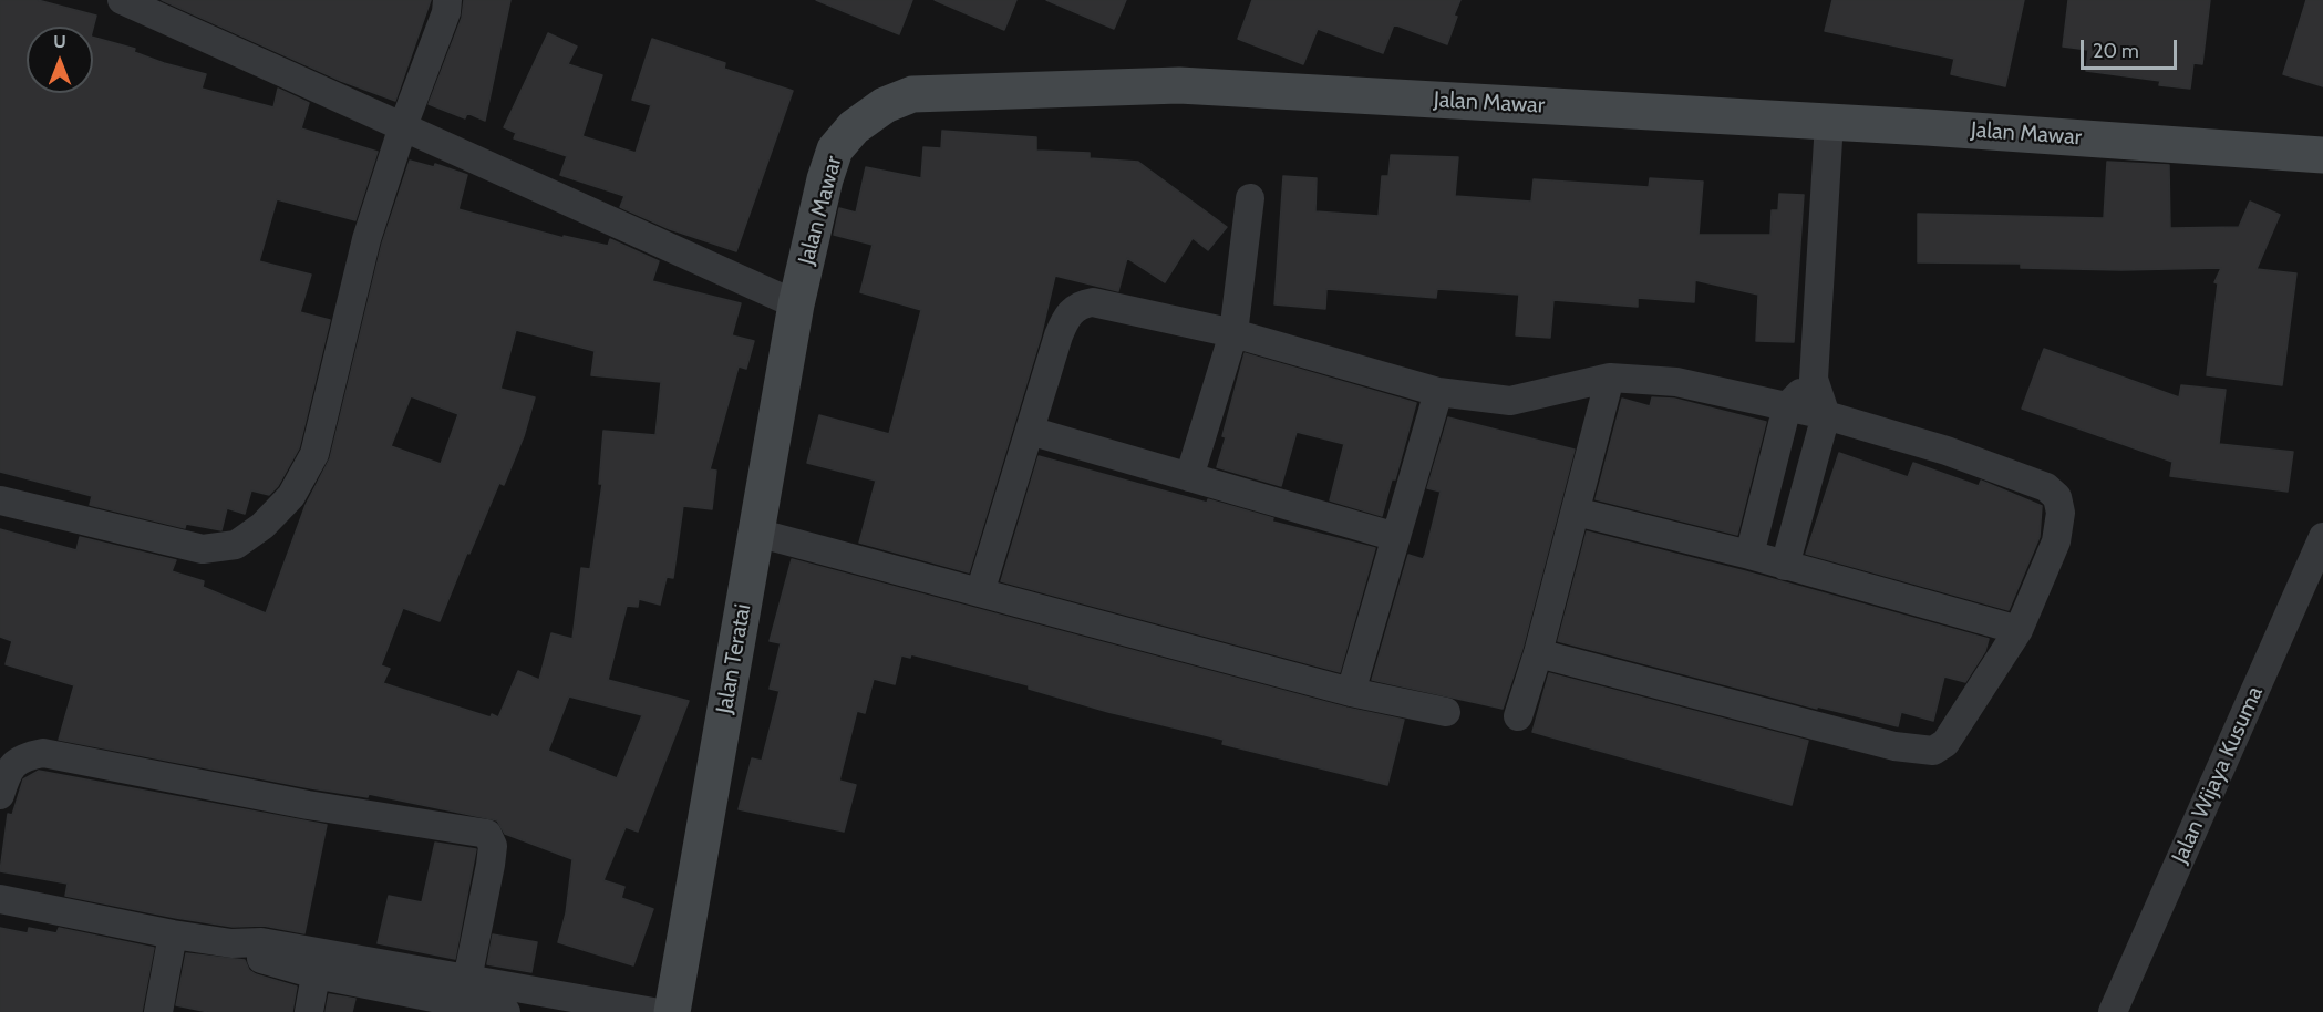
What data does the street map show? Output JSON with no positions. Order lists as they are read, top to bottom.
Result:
{
  "streets": {
    "street": ["Jalan Mawar", "Jalan Teratai", "Jalan Wijaya Kusuma"]
  },
  "crossings": [
    ["Jalan Mawar", "Jalan Teratai"]
  ],
  "scale_bar": "20 m",
  "north": "top"
}
